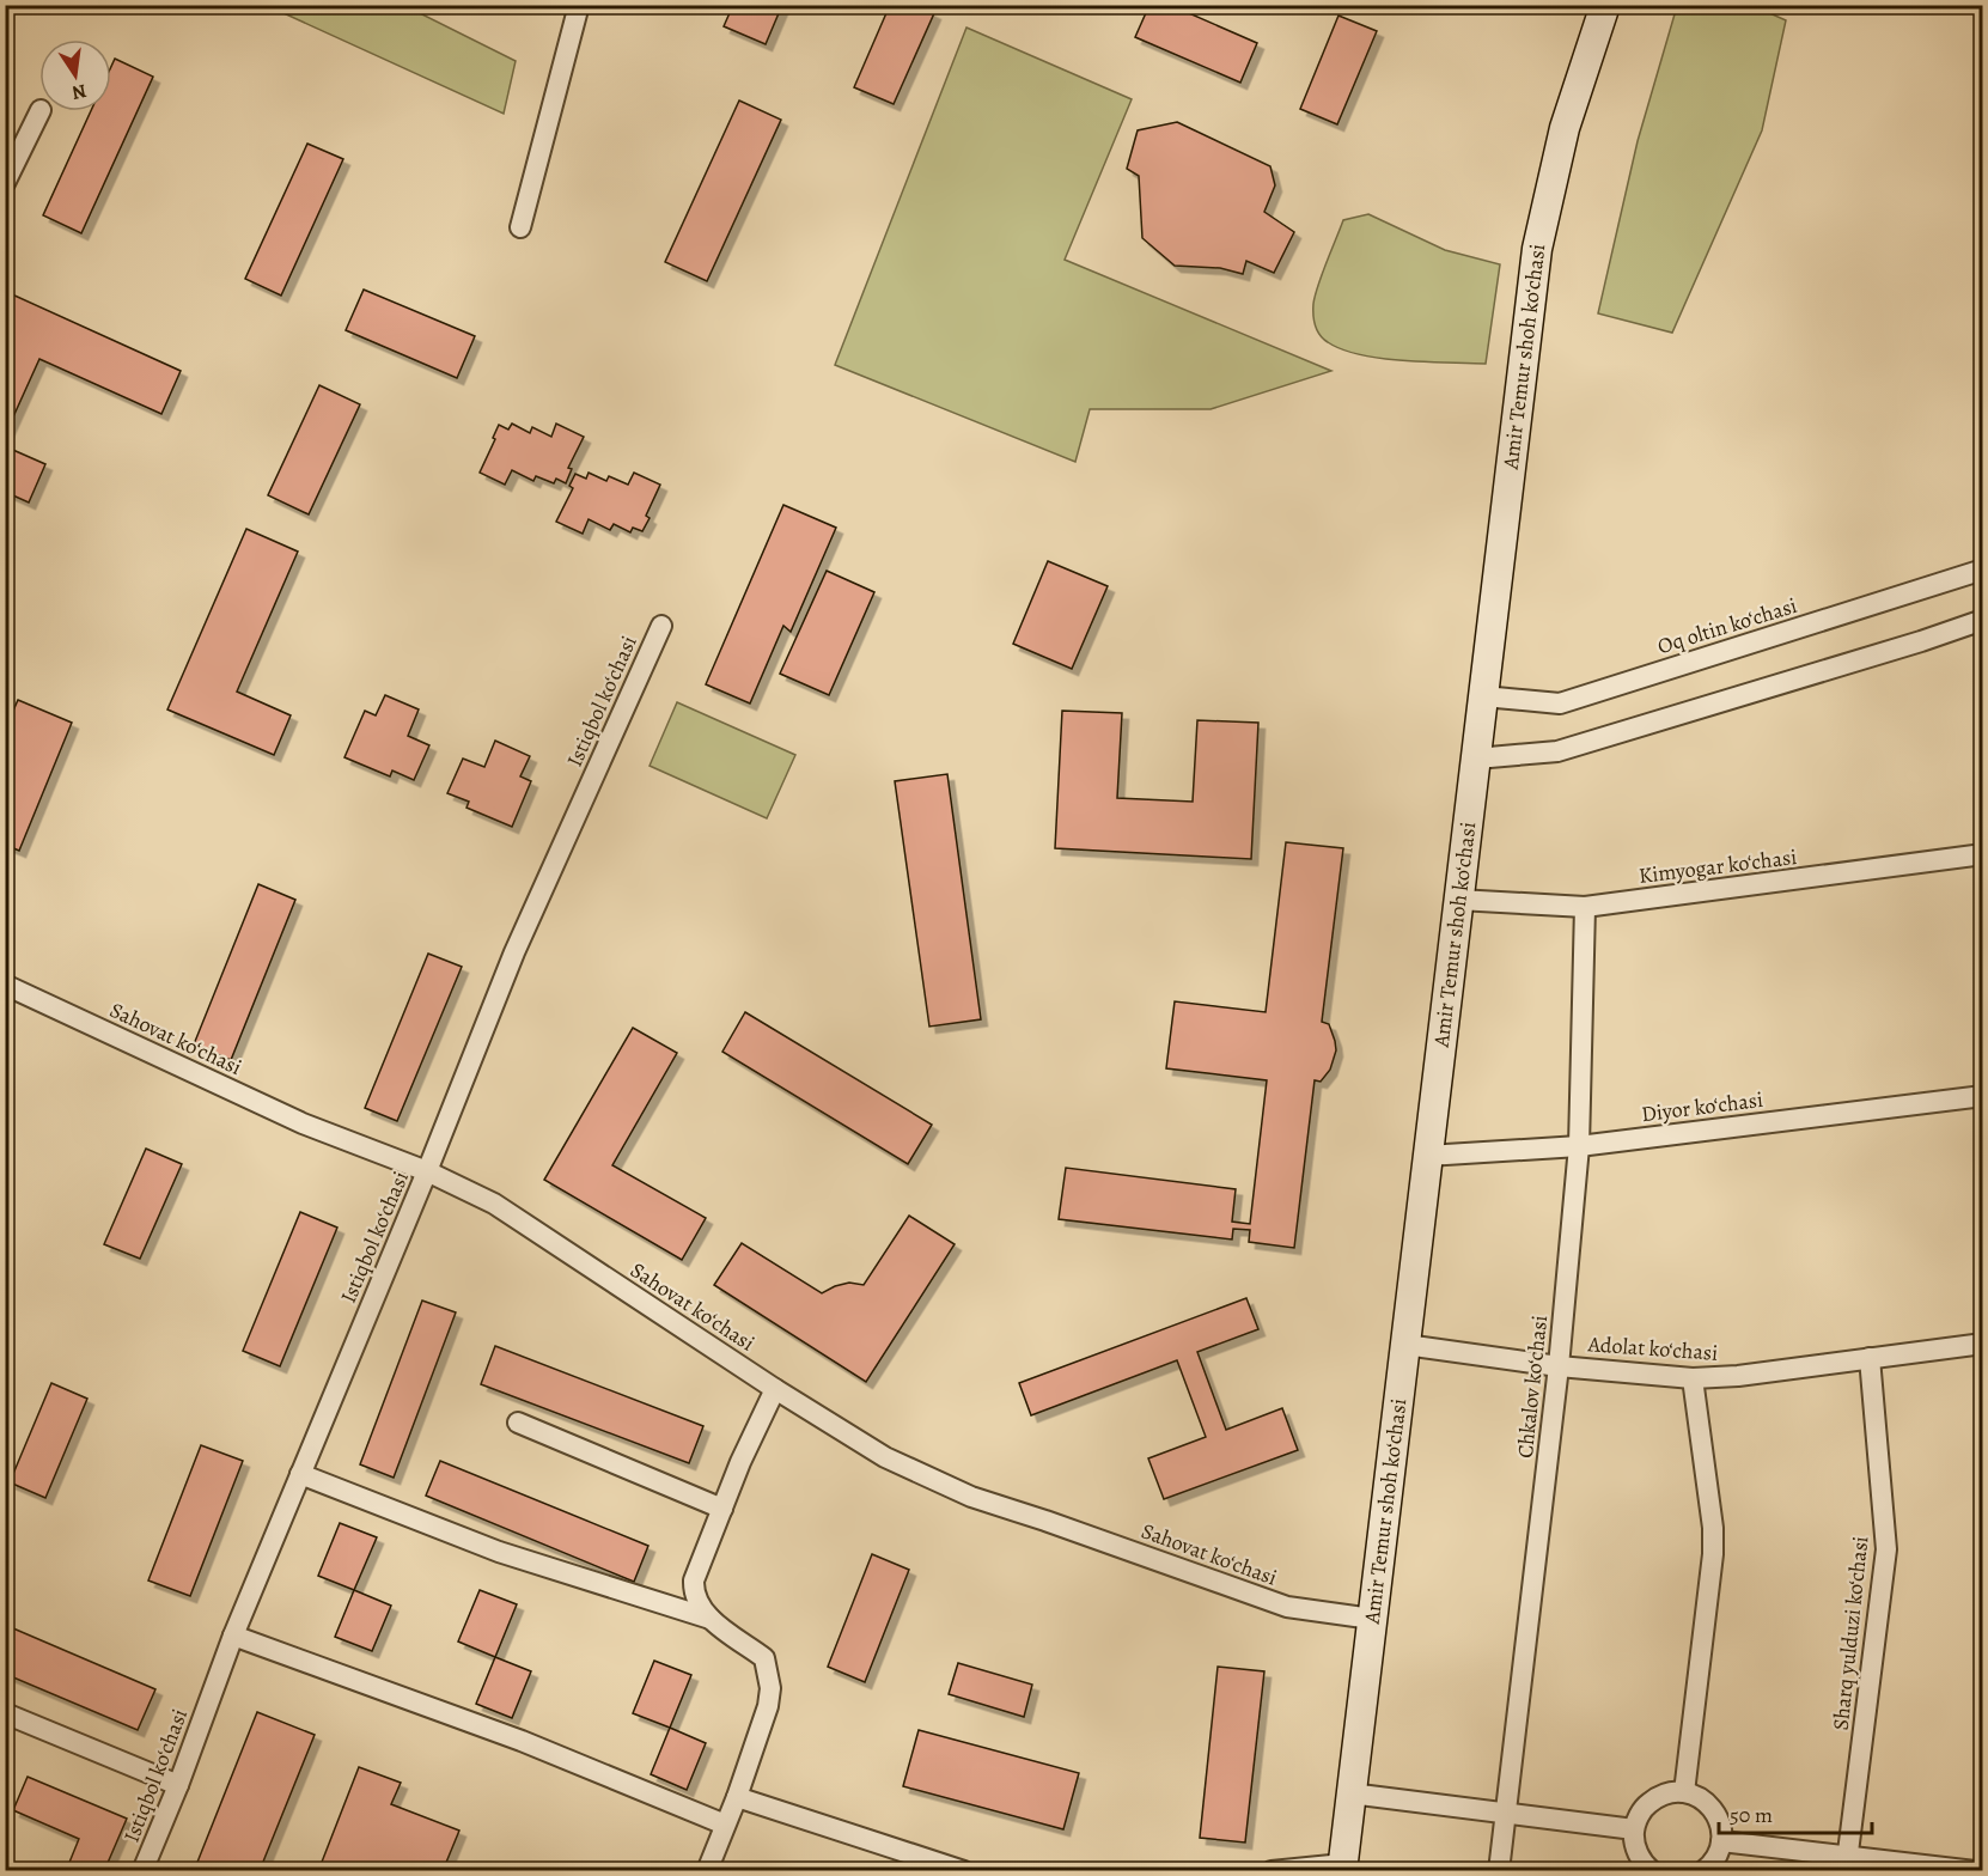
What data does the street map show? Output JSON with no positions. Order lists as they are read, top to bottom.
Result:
{
  "streets": {
    "main road": ["Amir Temur shoh ko‘chasi"],
    "street": [
      "Oq oltin ko‘chasi",
      "Istiqbol ko‘chasi",
      "Kimyogar ko‘chasi",
      "Sahovat ko‘chasi",
      "Diyor ko‘chasi",
      "Adolat ko‘chasi",
      "Chkalov ko‘chasi",
      "Sharq yulduzi ko‘chasi"
    ]
  },
  "crossings": [
    ["Amir Temur shoh ko‘chasi", "Oq oltin ko‘chasi"],
    ["Amir Temur shoh ko‘chasi", "Kimyogar ko‘chasi"],
    ["Amir Temur shoh ko‘chasi", "Sahovat ko‘chasi"],
    ["Amir Temur shoh ko‘chasi", "Diyor ko‘chasi"],
    ["Amir Temur shoh ko‘chasi", "Adolat ko‘chasi"],
    ["Istiqbol ko‘chasi", "Sahovat ko‘chasi"],
    ["Kimyogar ko‘chasi", "Chkalov ko‘chasi"],
    ["Diyor ko‘chasi", "Chkalov ko‘chasi"],
    ["Adolat ko‘chasi", "Chkalov ko‘chasi"],
    ["Adolat ko‘chasi", "Sharq yulduzi ko‘chasi"]
  ],
  "scale_bar": "50 m",
  "north": "bottom"
}
